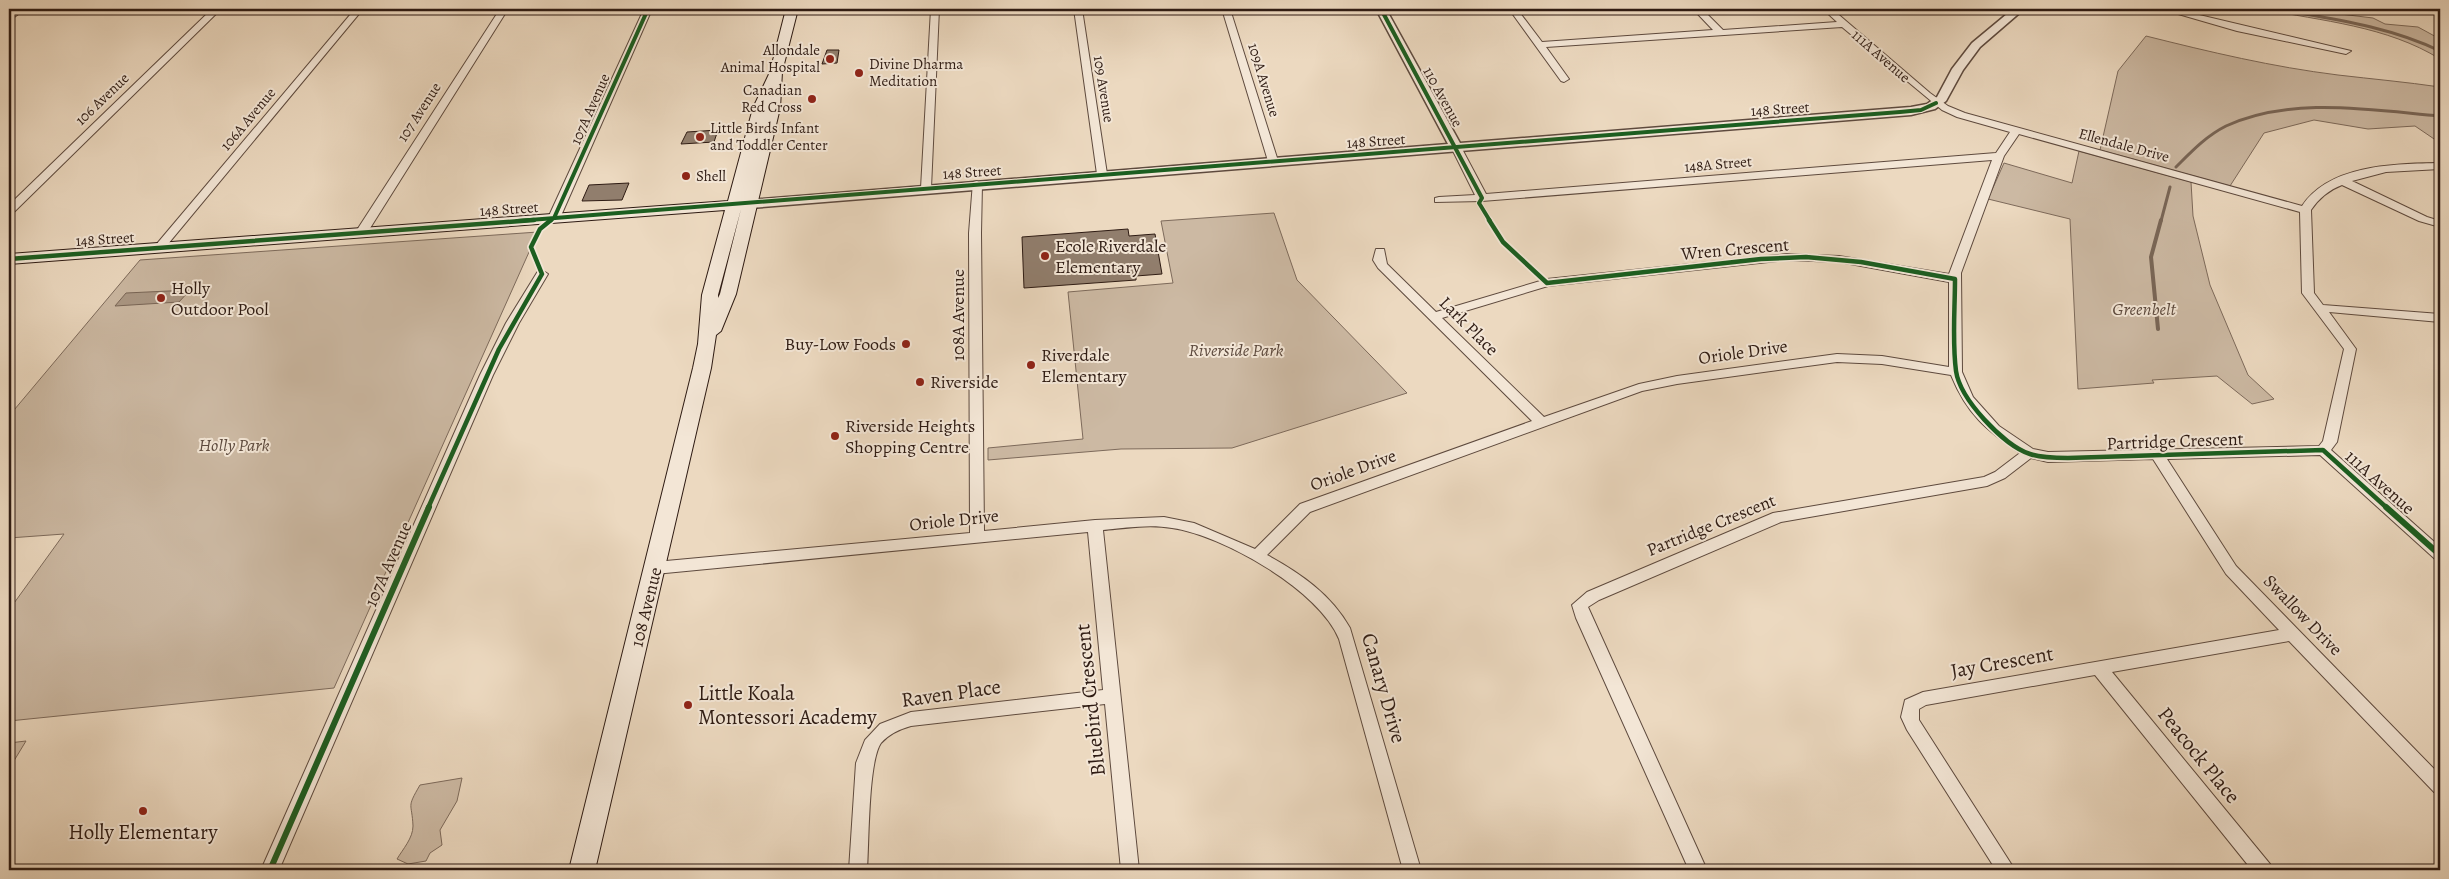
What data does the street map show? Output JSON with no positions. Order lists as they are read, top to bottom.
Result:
{
  "streets": {
    "main road": ["148 Street", "108 Avenue"],
    "street": [
      "111A Avenue",
      "109A Avenue",
      "109 Avenue",
      "110 Avenue",
      "106 Avenue",
      "107A Avenue",
      "107 Avenue",
      "106A Avenue",
      "Ellendale Drive",
      "148A Street",
      "Wren Crescent",
      "108A Avenue",
      "Lark Place",
      "Oriole Drive",
      "Partridge Crescent",
      "Swallow Drive",
      "Jay Crescent",
      "Canary Drive",
      "Raven Place",
      "Bluebird Crescent",
      "Peacock Place"
    ]
  },
  "crossings": [
    ["111A Avenue", "148 Street"],
    ["111A Avenue", "Ellendale Drive"],
    ["111A Avenue", "Partridge Crescent"],
    ["109A Avenue", "148 Street"],
    ["109 Avenue", "148 Street"],
    ["110 Avenue", "148 Street"],
    ["110 Avenue", "148A Street"],
    ["107A Avenue", "148 Street"],
    ["148 Street", "107 Avenue"],
    ["148 Street", "106A Avenue"],
    ["148 Street", "Ellendale Drive"],
    ["148 Street", "108A Avenue"],
    ["148 Street", "108 Avenue"],
    ["Wren Crescent", "Lark Place"],
    ["108A Avenue", "Oriole Drive"],
    ["Lark Place", "Oriole Drive"],
    ["Oriole Drive", "108 Avenue"],
    ["Oriole Drive", "Canary Drive"],
    ["Oriole Drive", "Bluebird Crescent"],
    ["Partridge Crescent", "Swallow Drive"],
    ["Swallow Drive", "Jay Crescent"],
    ["Jay Crescent", "Peacock Place"],
    ["Raven Place", "Bluebird Crescent"]
  ],
  "parks": ["Greenbelt", "Riverside Park", "Holly Park"],
  "places": [
    "Allondale Animal Hospital",
    "Divine Dharma Meditation",
    "Canadian Red Cross",
    "Little Birds Infant and Toddler Center",
    "Shell",
    "Ecole Riverdale Elementary",
    "Holly Outdoor Pool",
    "Buy-Low Foods",
    "Riverdale Elementary",
    "Riverside",
    "Riverside Heights Shopping Centre",
    "Little Koala Montessori Academy",
    "Holly Elementary"
  ]
}
